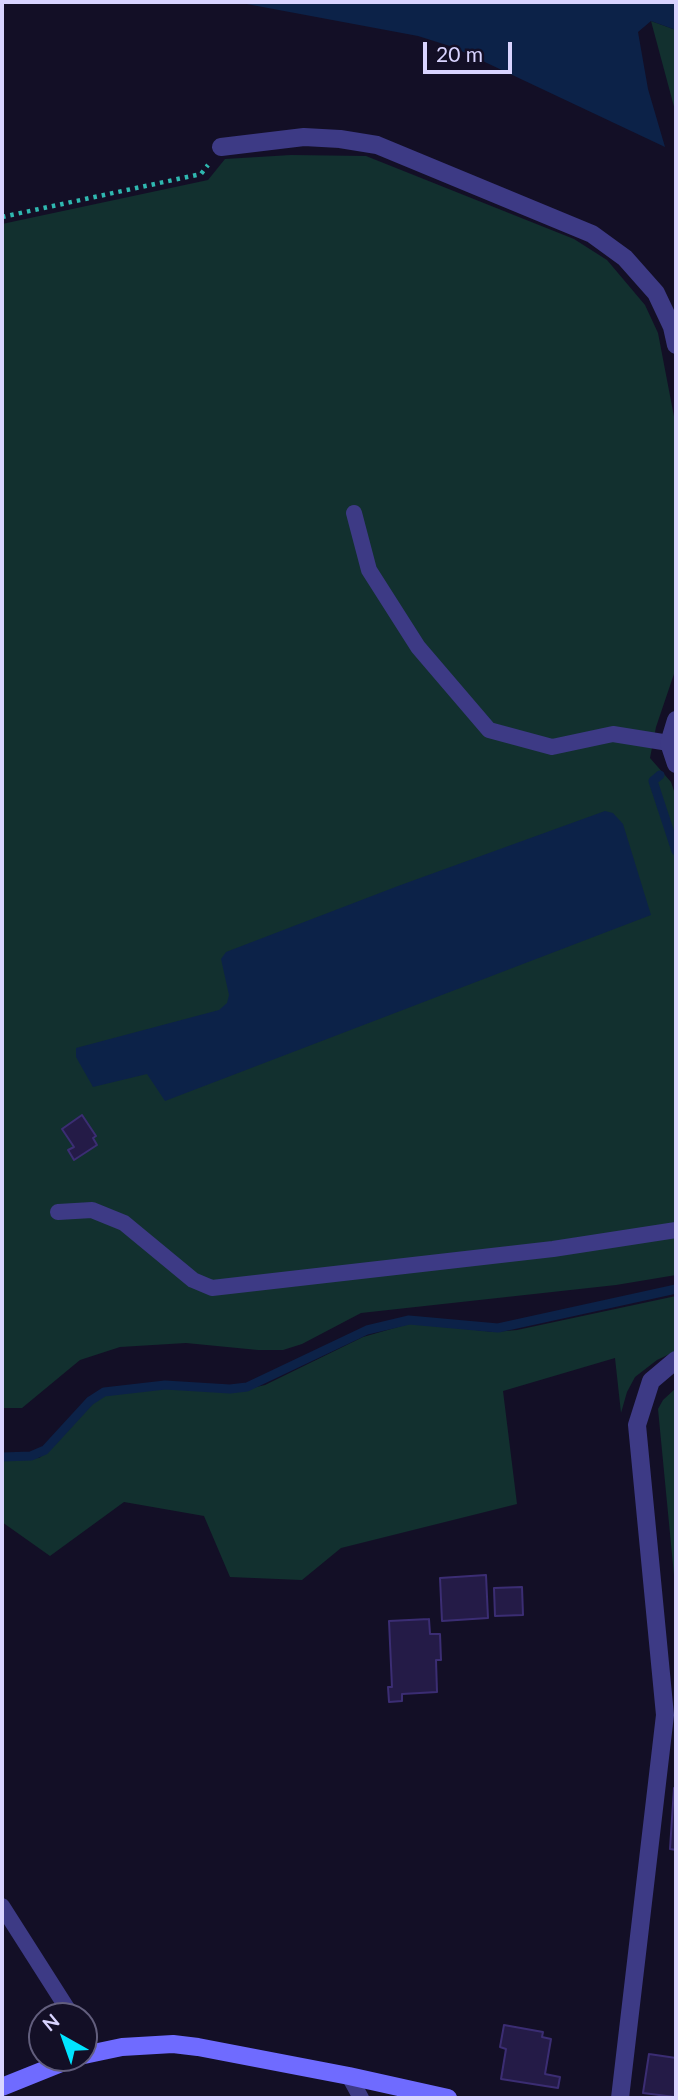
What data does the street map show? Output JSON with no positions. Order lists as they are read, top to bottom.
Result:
{
  "scale_bar": "20 m",
  "north": "top left"
}
